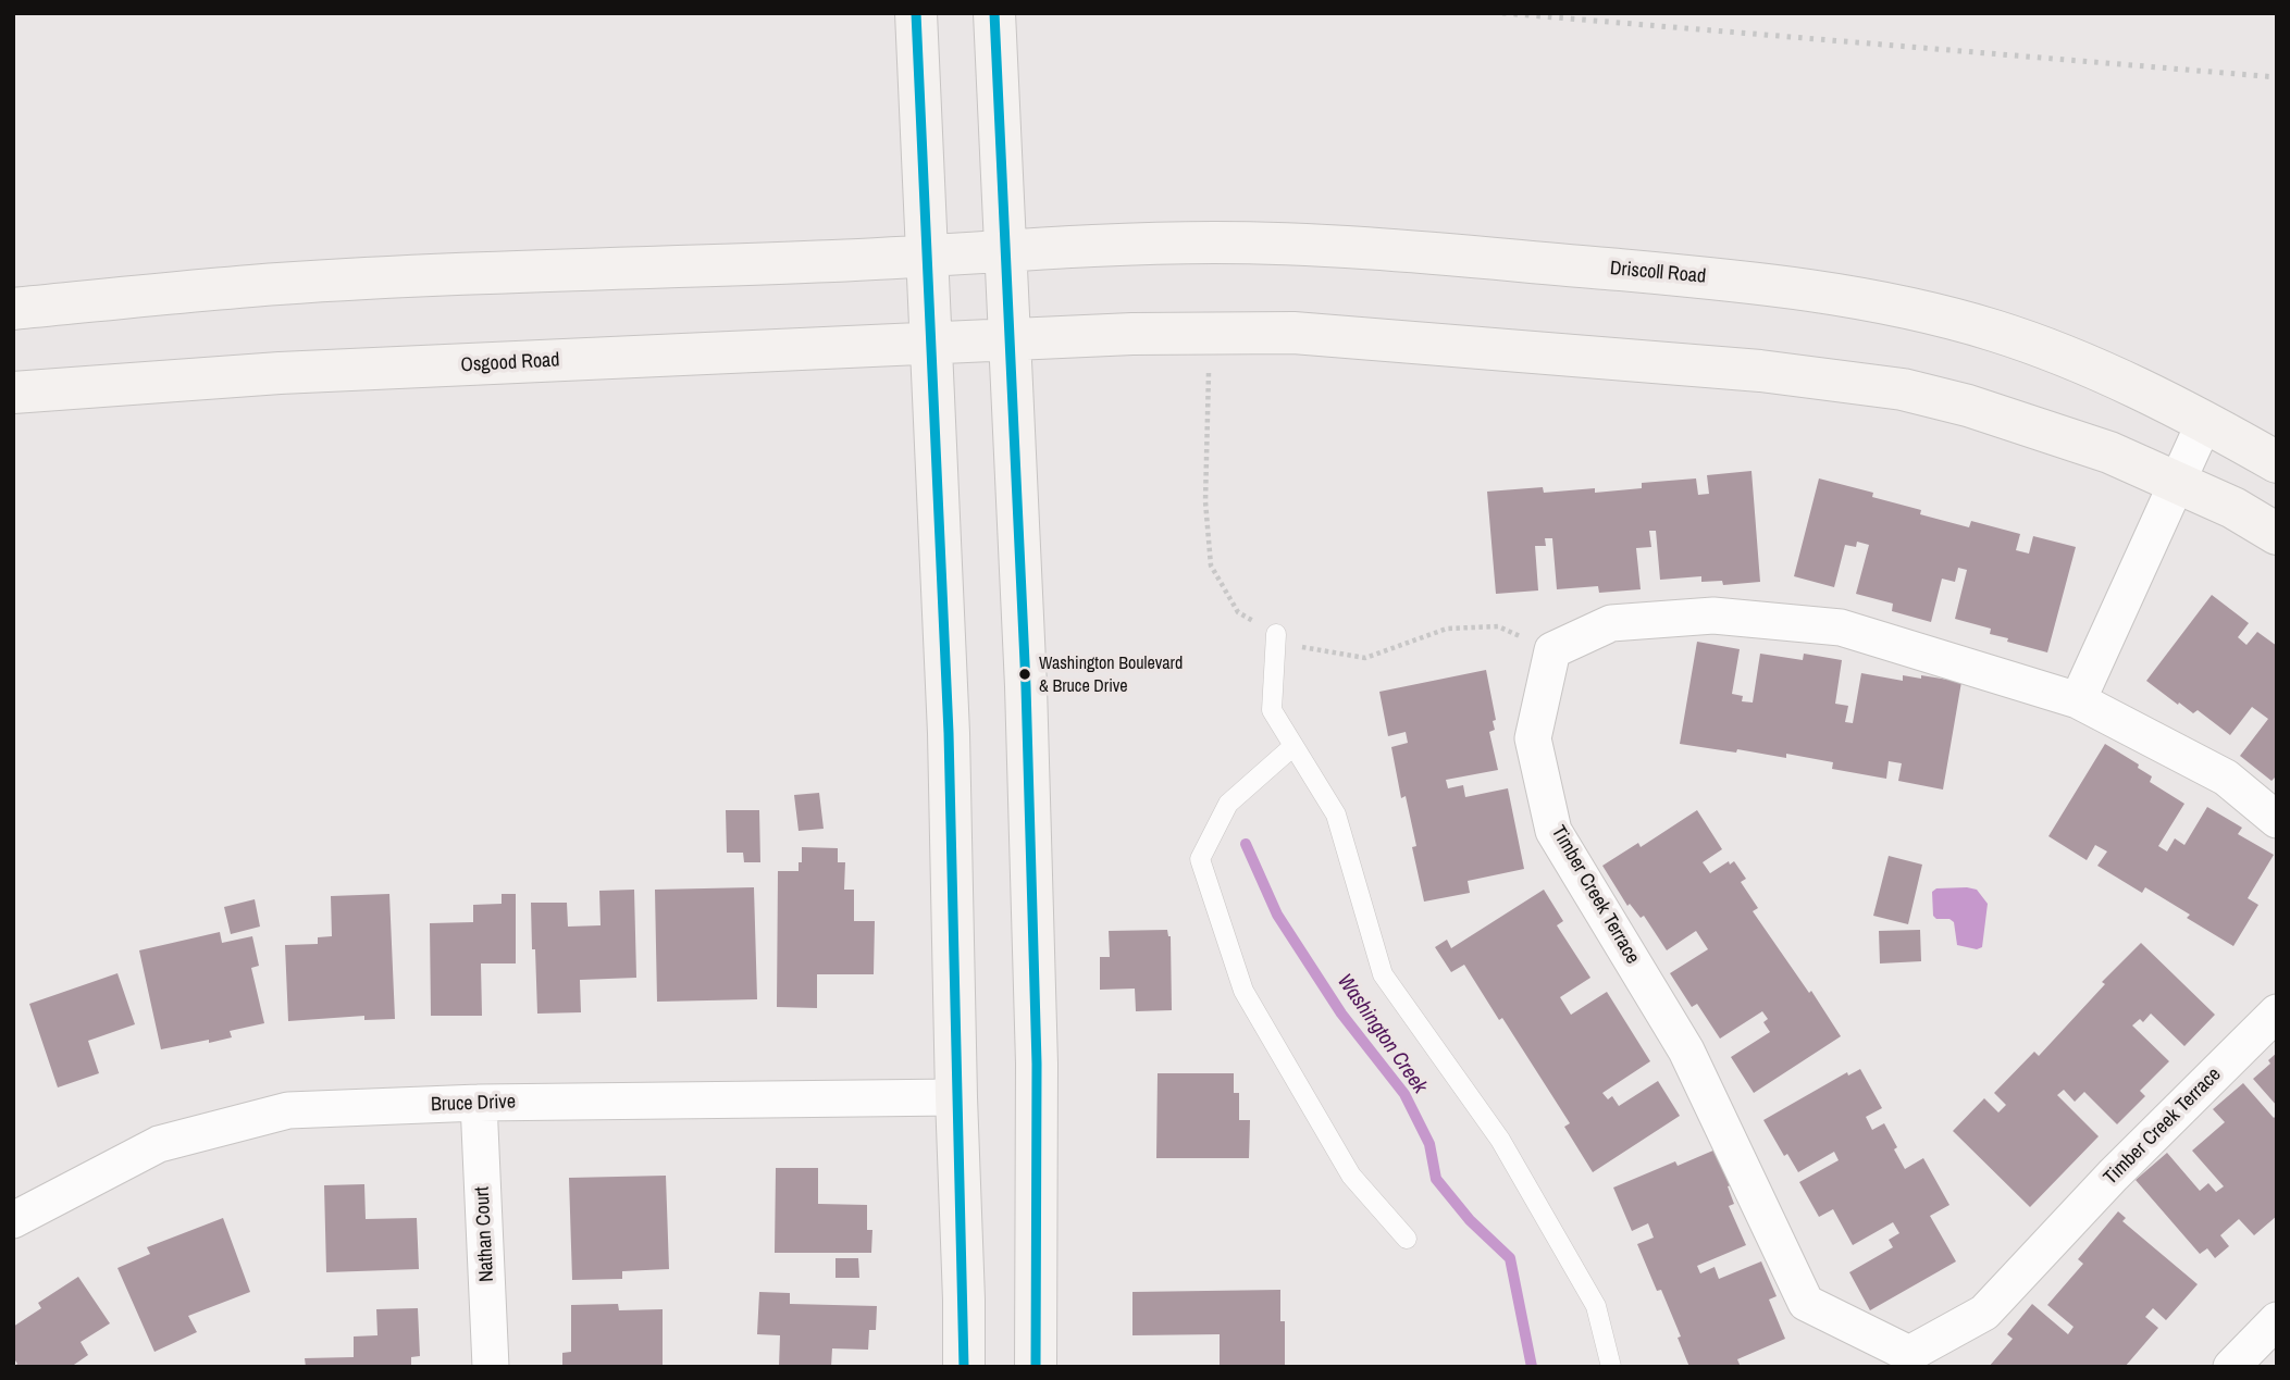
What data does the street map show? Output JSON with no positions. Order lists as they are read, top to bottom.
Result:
{
  "streets": {
    "main road": ["Driscoll Road", "Osgood Road"],
    "street": ["Timber Creek Terrace", "Bruce Drive", "Nathan Court"]
  },
  "crossings": [
    ["Bruce Drive", "Nathan Court"]
  ],
  "water": ["Washington Creek"],
  "places": ["Washington Boulevard & Bruce Drive"]
}
